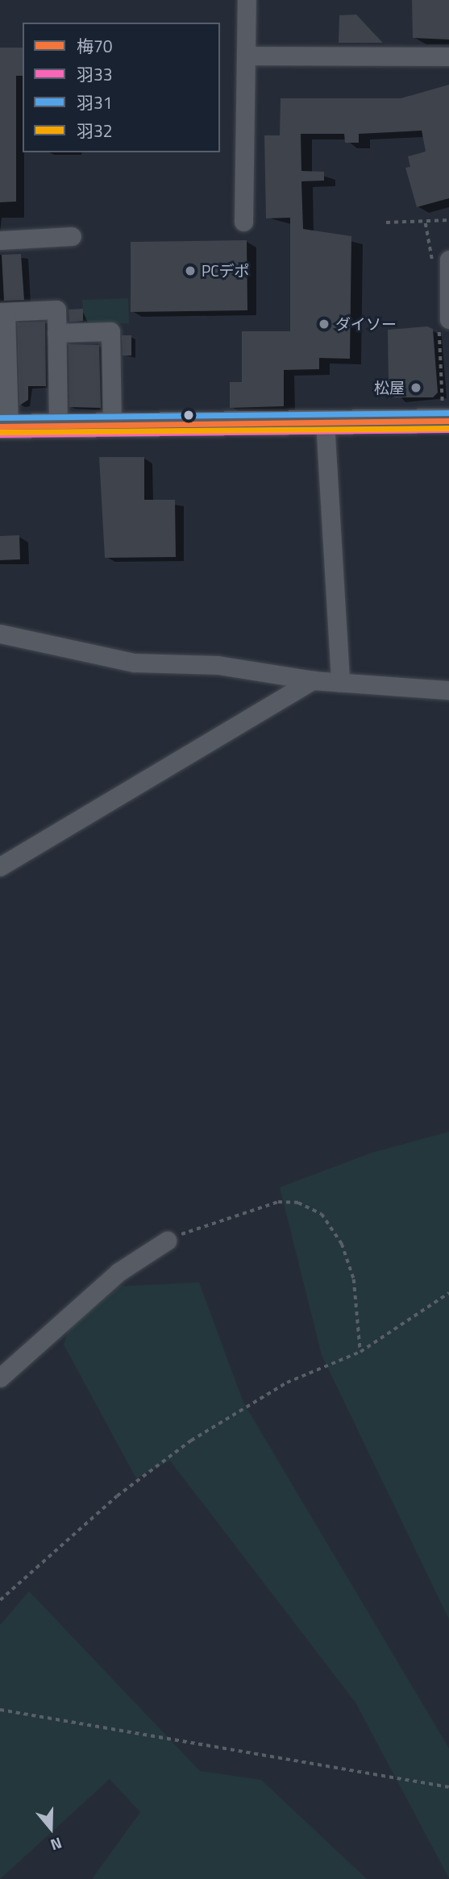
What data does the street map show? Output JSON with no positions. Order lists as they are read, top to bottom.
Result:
{
  "places": ["PCデポ", "ダイソー", "松屋"],
  "lines": [
    "transit line 羽31",
    "transit line 梅70",
    "transit line 羽32",
    "transit line 羽33"
  ],
  "legend": [
    "梅70",
    "羽33",
    "羽31",
    "羽32"
  ],
  "north": "bottom"
}
